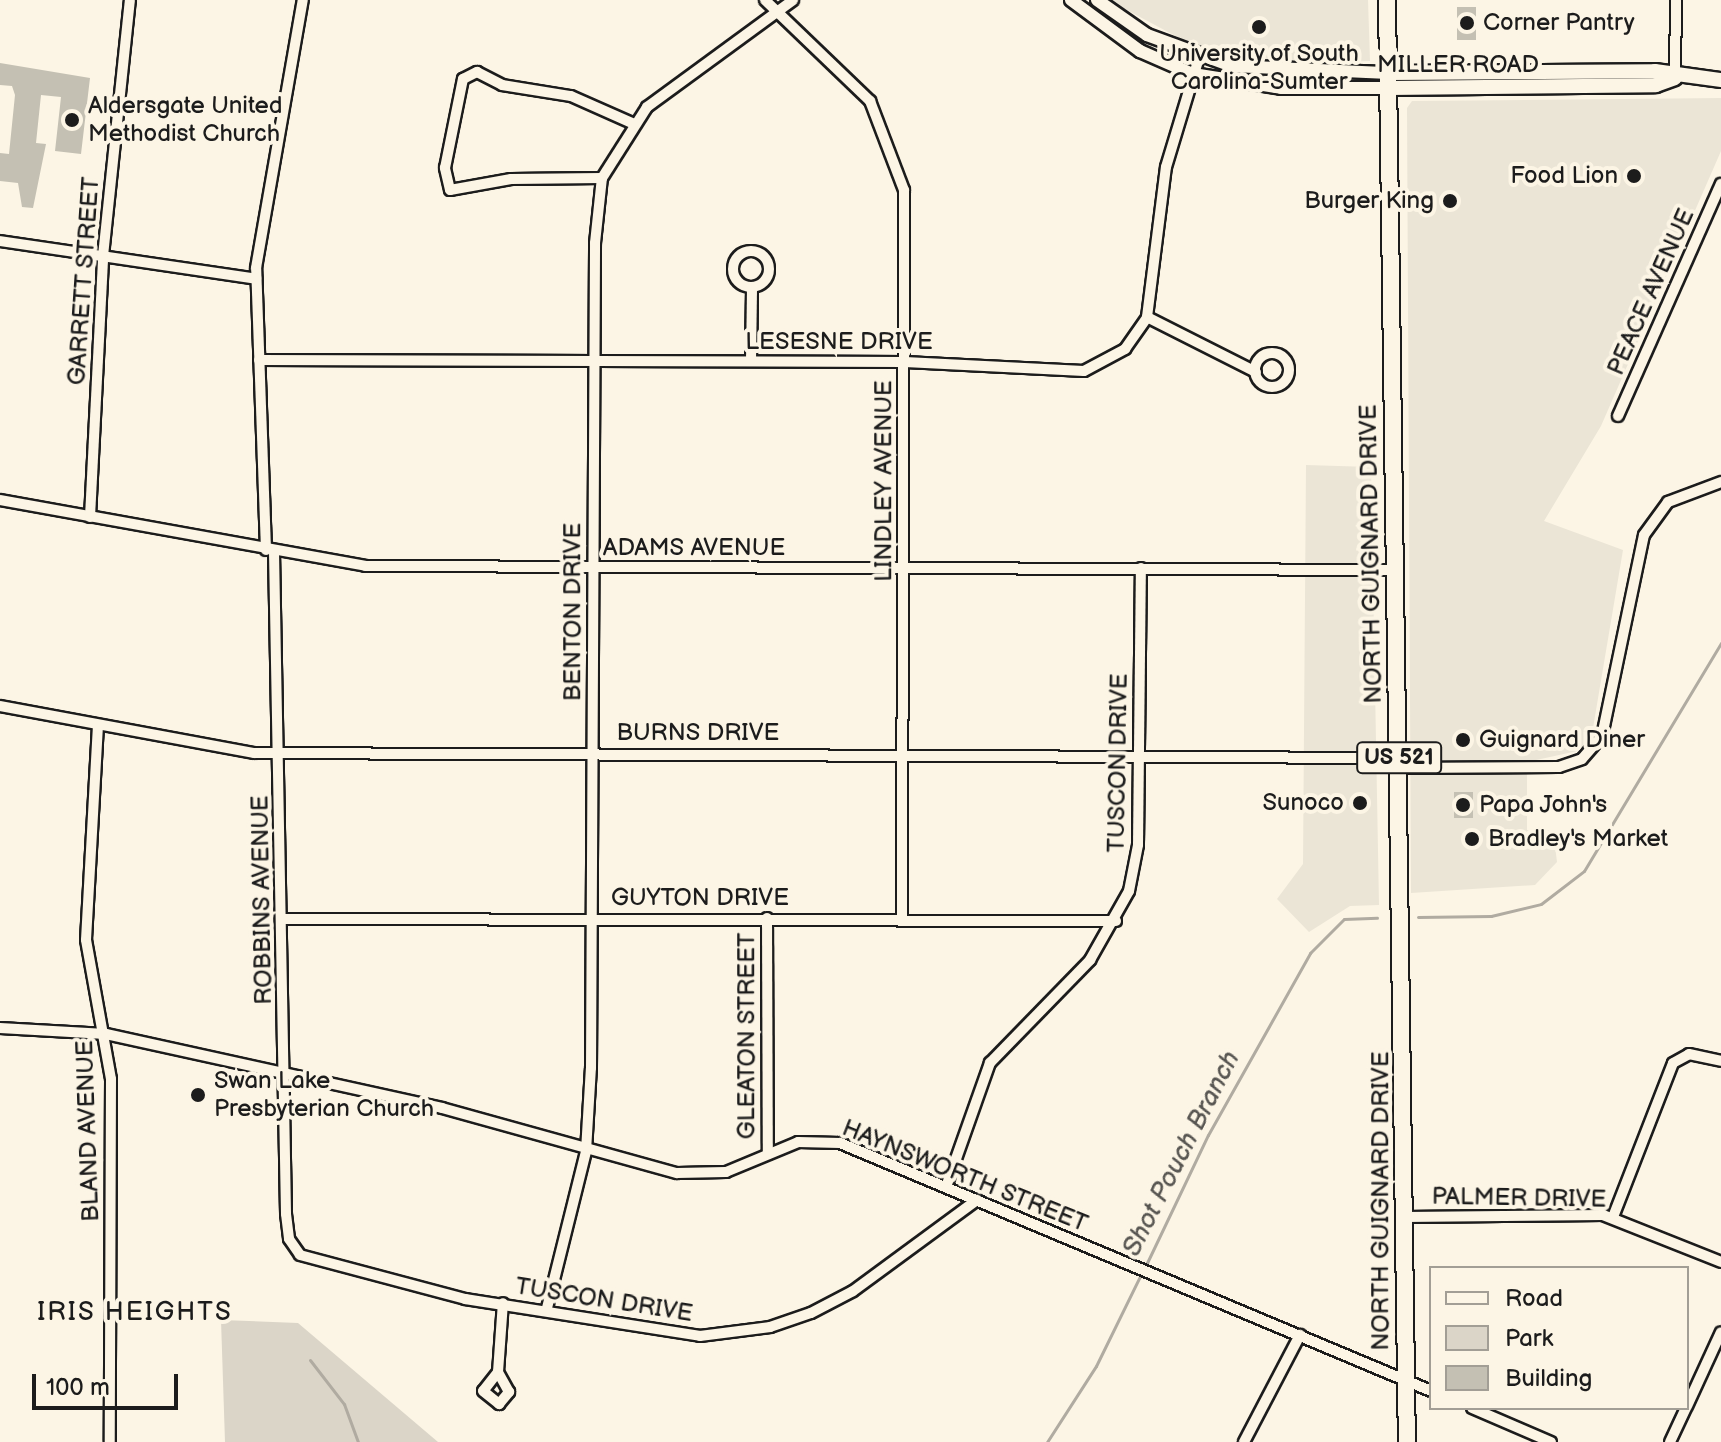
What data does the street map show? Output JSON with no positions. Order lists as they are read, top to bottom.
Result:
{
  "streets": {
    "highway": ["NORTH GUIGNARD DRIVE", "US 521"],
    "main road": ["MILLER ROAD"],
    "street": [
      "GARRETT STREET",
      "PEACE AVENUE",
      "LESESNE DRIVE",
      "LINDLEY AVENUE",
      "ADAMS AVENUE",
      "BENTON DRIVE",
      "BURNS DRIVE",
      "TUSCON DRIVE",
      "GUYTON DRIVE",
      "ROBBINS AVENUE",
      "GLEATON STREET",
      "BLAND AVENUE",
      "HAYNSWORTH STREET",
      "PALMER DRIVE"
    ]
  },
  "crossings": [
    ["MILLER ROAD", "LESESNE DRIVE"],
    ["MILLER ROAD", "NORTH GUIGNARD DRIVE"],
    ["GARRETT STREET", "ADAMS AVENUE"],
    ["LESESNE DRIVE", "LINDLEY AVENUE"],
    ["LESESNE DRIVE", "BENTON DRIVE"],
    ["LESESNE DRIVE", "ROBBINS AVENUE"],
    ["LINDLEY AVENUE", "ADAMS AVENUE"],
    ["LINDLEY AVENUE", "BENTON DRIVE"],
    ["LINDLEY AVENUE", "BURNS DRIVE"],
    ["LINDLEY AVENUE", "GUYTON DRIVE"],
    ["ADAMS AVENUE", "NORTH GUIGNARD DRIVE"],
    ["ADAMS AVENUE", "BENTON DRIVE"],
    ["ADAMS AVENUE", "TUSCON DRIVE"],
    ["ADAMS AVENUE", "ROBBINS AVENUE"],
    ["NORTH GUIGNARD DRIVE", "BURNS DRIVE"],
    ["NORTH GUIGNARD DRIVE", "HAYNSWORTH STREET"],
    ["NORTH GUIGNARD DRIVE", "PALMER DRIVE"],
    ["BENTON DRIVE", "BURNS DRIVE"],
    ["BENTON DRIVE", "TUSCON DRIVE"],
    ["BENTON DRIVE", "GUYTON DRIVE"],
    ["BENTON DRIVE", "HAYNSWORTH STREET"],
    ["BURNS DRIVE", "TUSCON DRIVE"],
    ["BURNS DRIVE", "ROBBINS AVENUE"],
    ["BURNS DRIVE", "BLAND AVENUE"],
    ["TUSCON DRIVE", "GUYTON DRIVE"],
    ["TUSCON DRIVE", "ROBBINS AVENUE"],
    ["TUSCON DRIVE", "HAYNSWORTH STREET"],
    ["GUYTON DRIVE", "ROBBINS AVENUE"],
    ["GUYTON DRIVE", "GLEATON STREET"],
    ["ROBBINS AVENUE", "HAYNSWORTH STREET"],
    ["GLEATON STREET", "HAYNSWORTH STREET"],
    ["BLAND AVENUE", "HAYNSWORTH STREET"]
  ],
  "districts": ["IRIS HEIGHTS"],
  "water": ["Shot Pouch Branch"],
  "places": [
    "Corner Pantry",
    "University of South Carolina-Sumter",
    "Aldersgate United Methodist Church",
    "Food Lion",
    "Burger King",
    "Guignard Diner",
    "Sunoco",
    "Papa John's",
    "Bradley's Market",
    "Swan Lake Presbyterian Church"
  ],
  "legend": ["Road", "Park", "Building"],
  "scale_bar": "100 m"
}
